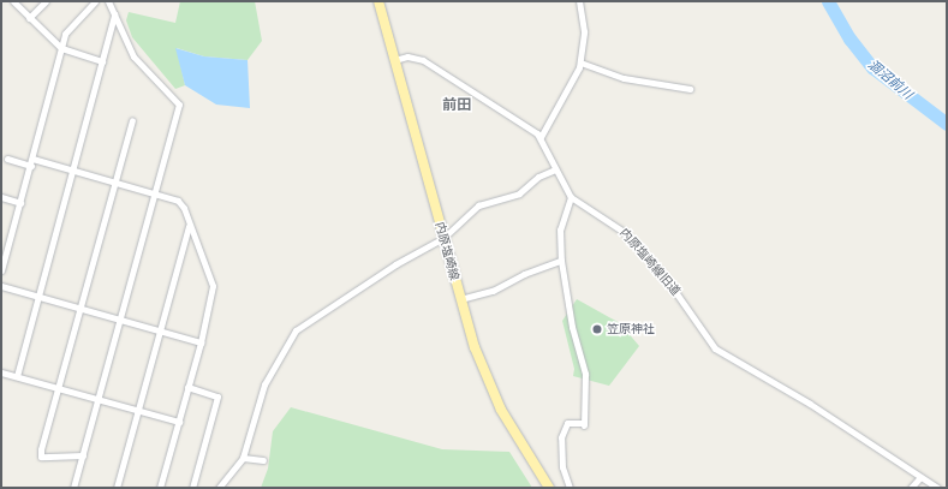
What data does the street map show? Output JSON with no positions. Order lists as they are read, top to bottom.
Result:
{
  "streets": {
    "main road": ["内原塩崎線"],
    "street": ["内原塩崎線旧道"]
  },
  "districts": ["前田"],
  "water": ["涸沼前川"],
  "places": ["笠原神社"]
}
